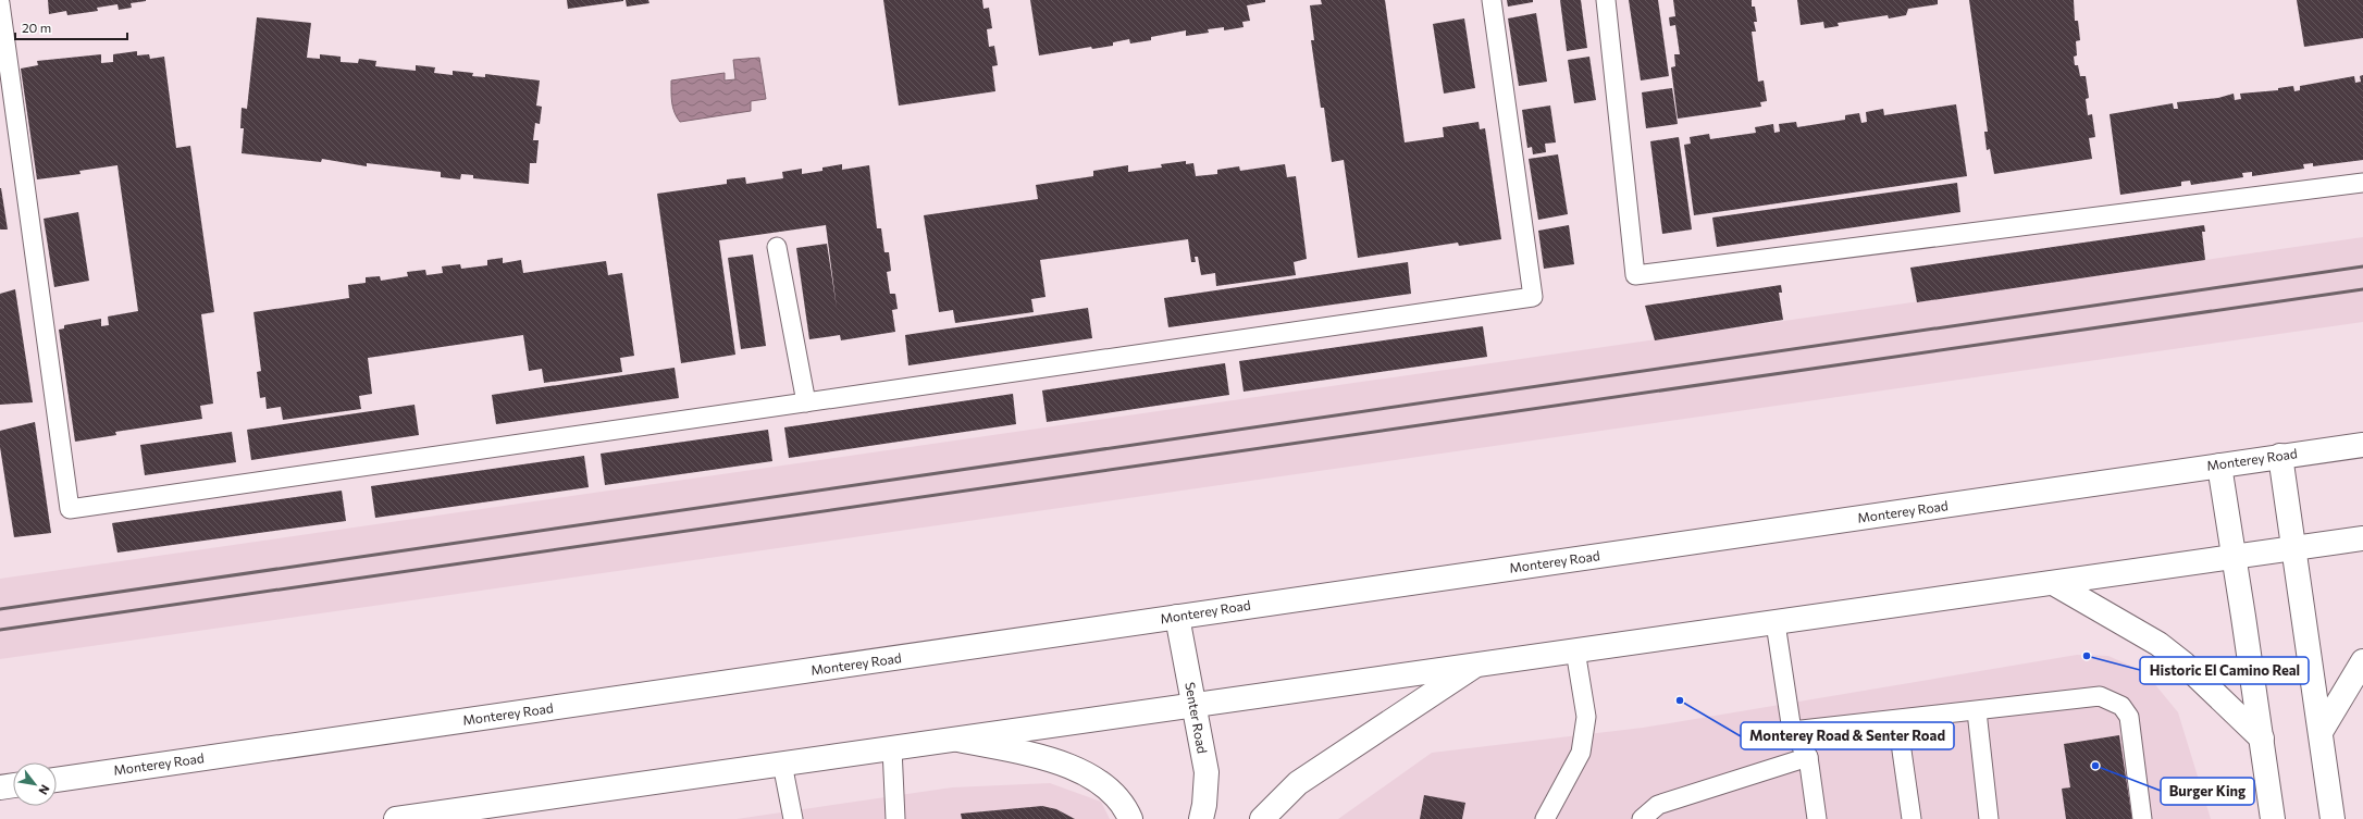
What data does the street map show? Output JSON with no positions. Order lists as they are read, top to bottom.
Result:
{
  "streets": {
    "main road": ["Monterey Road", "Senter Road"]
  },
  "crossings": [
    ["Monterey Road", "Senter Road"]
  ],
  "places": ["Historic El Camino Real", "Monterey Road & Senter Road", "Burger King"],
  "scale_bar": "20 m",
  "north": "bottom right"
}
